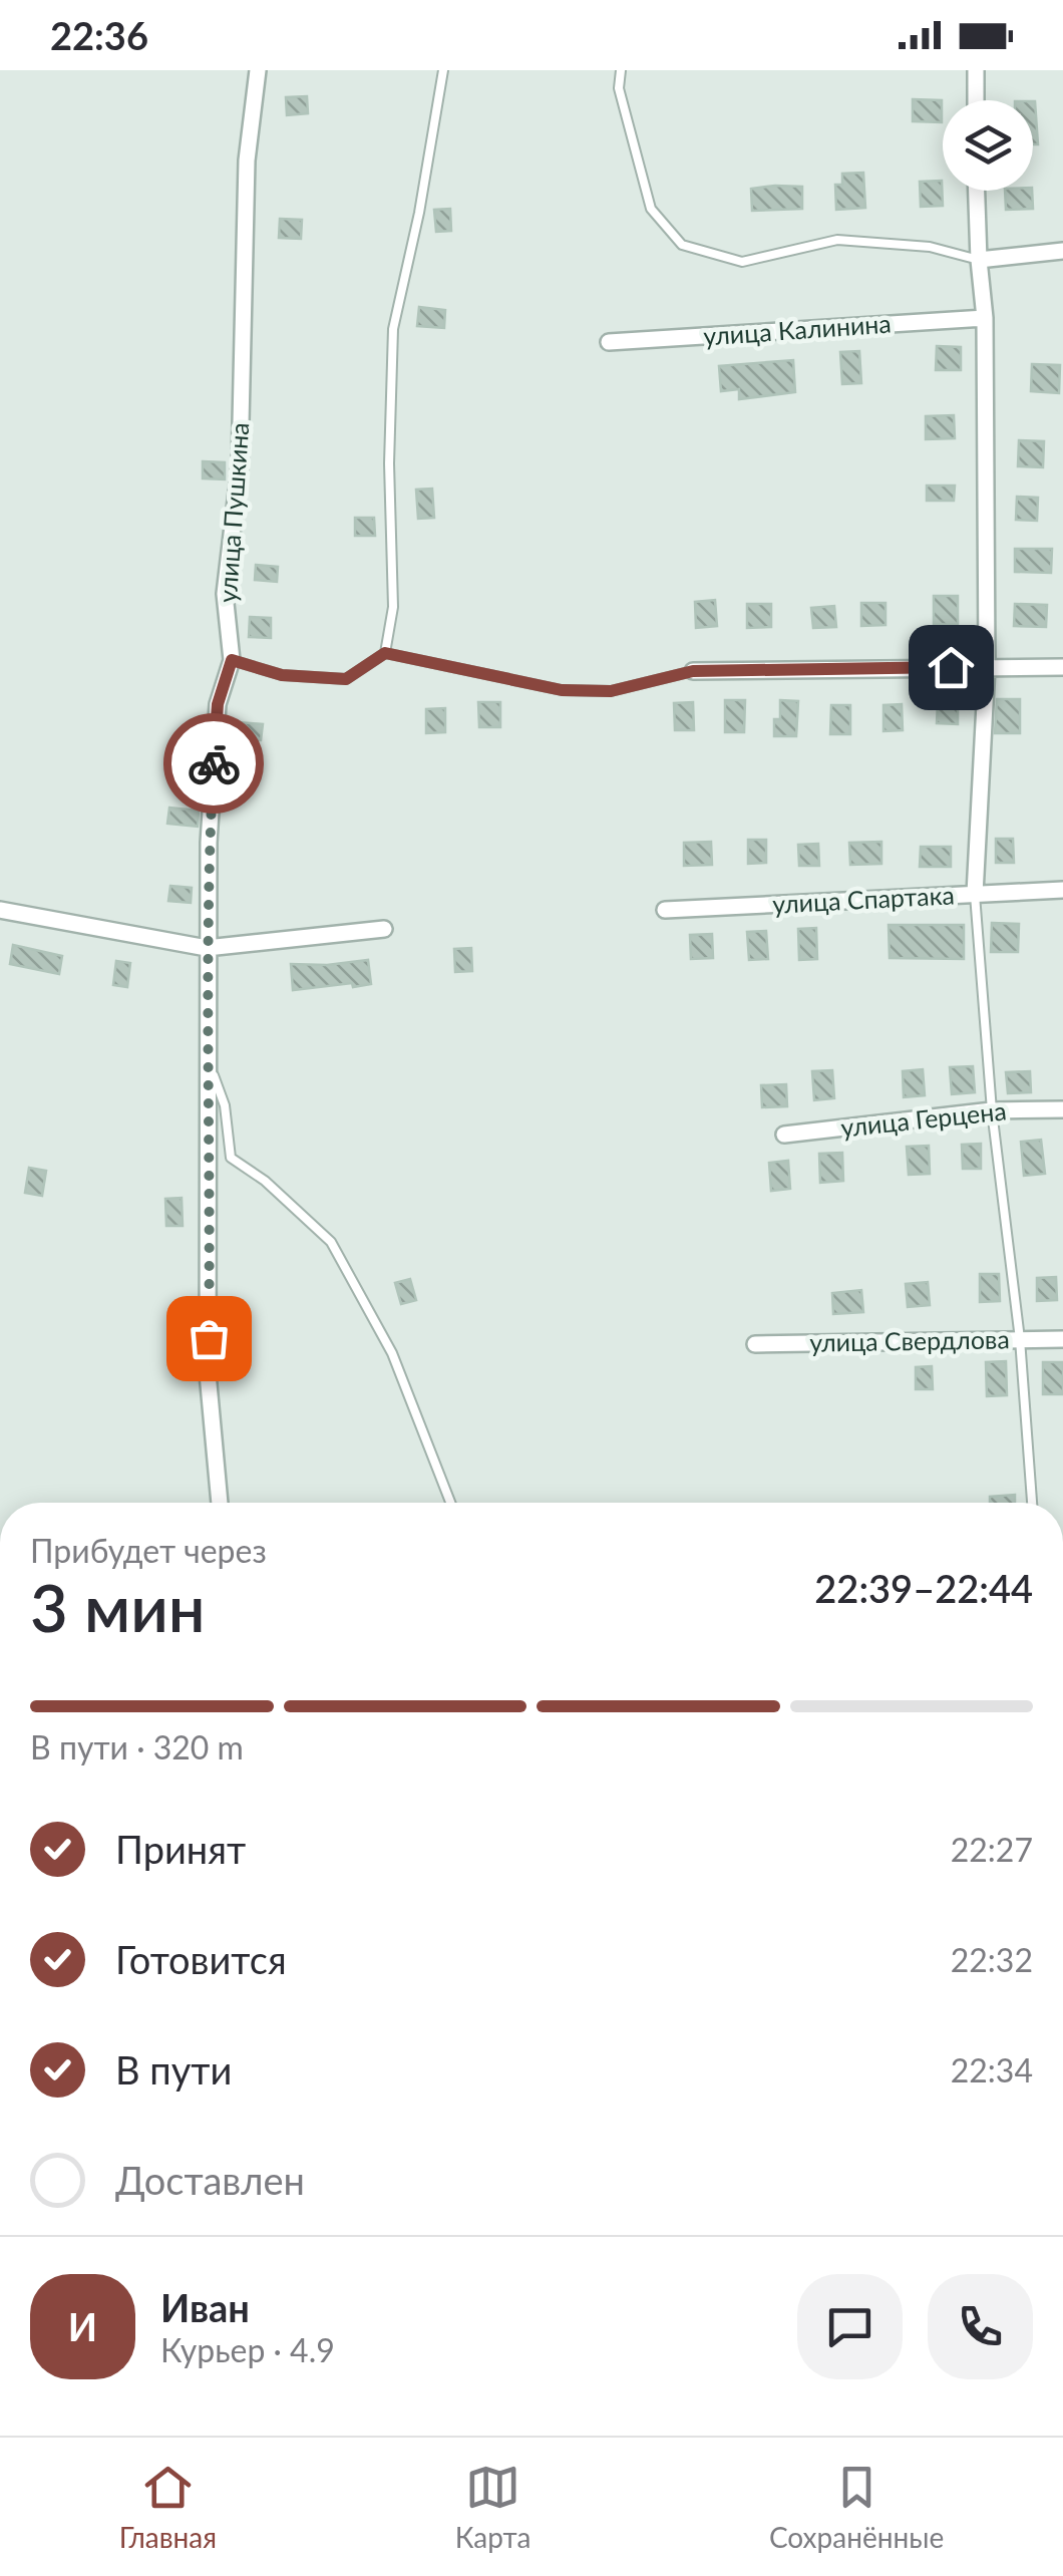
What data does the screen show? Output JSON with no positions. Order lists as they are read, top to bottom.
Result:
{
  "streets": {
    "street": [
      "улица Калинина",
      "улица Пушкина",
      "улица Спартака",
      "улица Герцена",
      "улица Свердлова"
    ]
  },
  "page": {
    "status": "22:36",
    "heading": ["3 мин", "Прибудет через", "22:39–22:44"],
    "panel": ["Иван", "Курьер · 4.9"],
    "bar": "В пути · 320 m",
    "list": [
      ["Принят", "22:27"],
      ["Готовится", "22:32"],
      ["В пути", "22:34"],
      "Доставлен"
    ],
    "round": "И",
    "tabs": ["Главная", "Карта", "Сохранённые"]
  }
}
